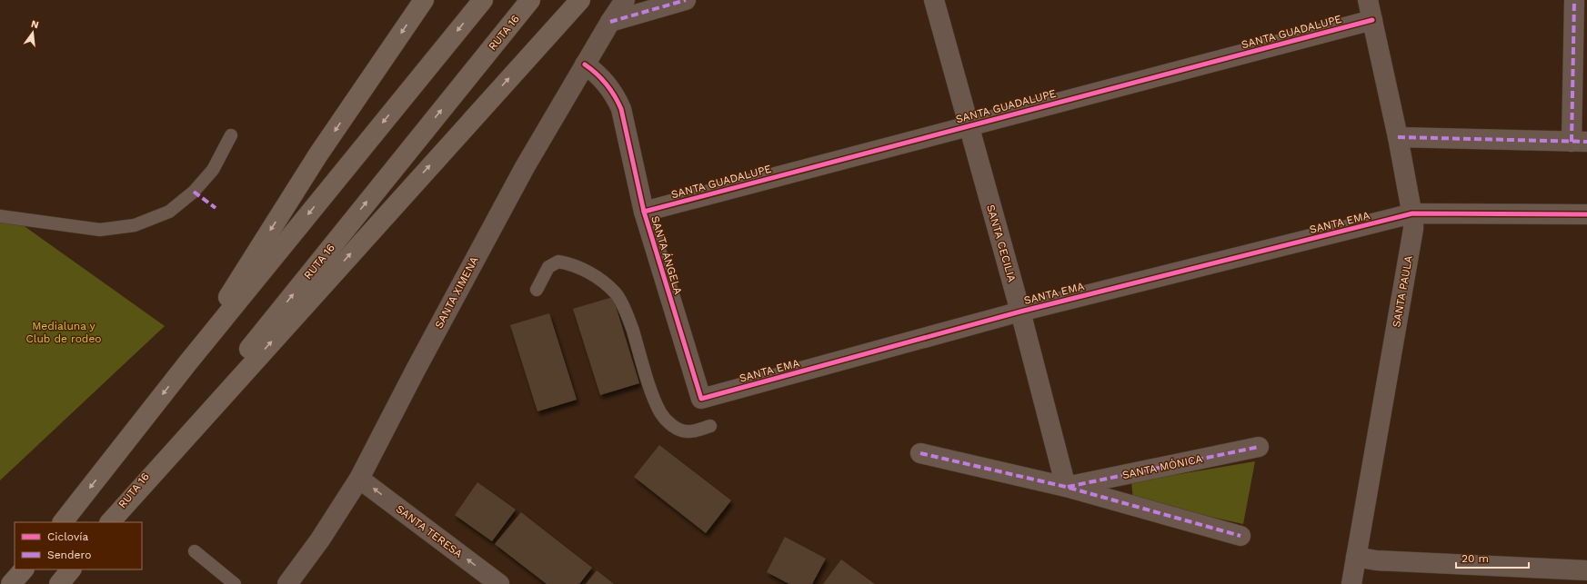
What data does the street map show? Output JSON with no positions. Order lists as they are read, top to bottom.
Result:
{
  "streets": {
    "highway": ["RUTA 16"],
    "street": [
      "SANTA GUADALUPE",
      "SANTA EMA",
      "SANTA CECILIA",
      "SANTA ÁNGELA",
      "SANTA PAULA",
      "SANTA XIMENA",
      "SANTA MÓNICA",
      "SANTA TERESA"
    ]
  },
  "crossings": [
    ["SANTA GUADALUPE", "SANTA CECILIA"],
    ["SANTA GUADALUPE", "SANTA ÁNGELA"],
    ["SANTA GUADALUPE", "SANTA PAULA"],
    ["SANTA EMA", "SANTA CECILIA"],
    ["SANTA EMA", "SANTA ÁNGELA"],
    ["SANTA EMA", "SANTA PAULA"],
    ["SANTA CECILIA", "SANTA MÓNICA"],
    ["SANTA ÁNGELA", "SANTA XIMENA"],
    ["SANTA XIMENA", "SANTA TERESA"]
  ],
  "one_way": ["SANTA TERESA"],
  "parks": ["Medialuna y Club de rodeo"],
  "legend": ["Ciclovía", "Sendero"],
  "scale_bar": "20 m",
  "north": "top"
}
